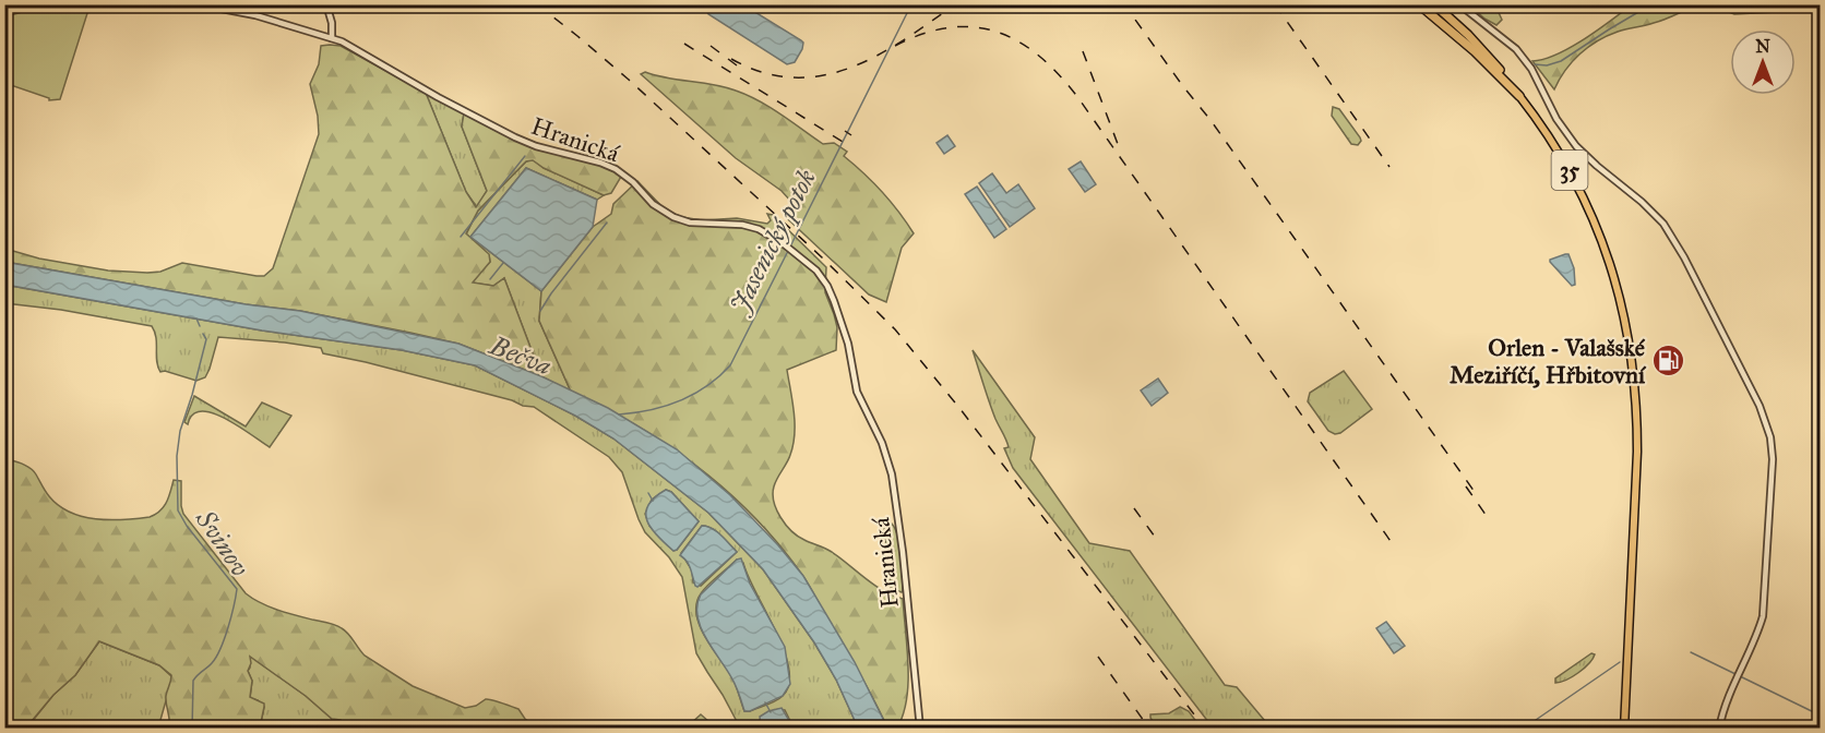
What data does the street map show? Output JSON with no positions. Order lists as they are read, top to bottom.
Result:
{
  "streets": {
    "highway": ["35"],
    "street": ["Hranická"]
  },
  "water": ["Jasenický potok", "Bečva", "Svinov"],
  "places": {
    "fuel station": ["Orlen - Valašské Meziříčí, Hřbitovní"]
  },
  "north": "top"
}
